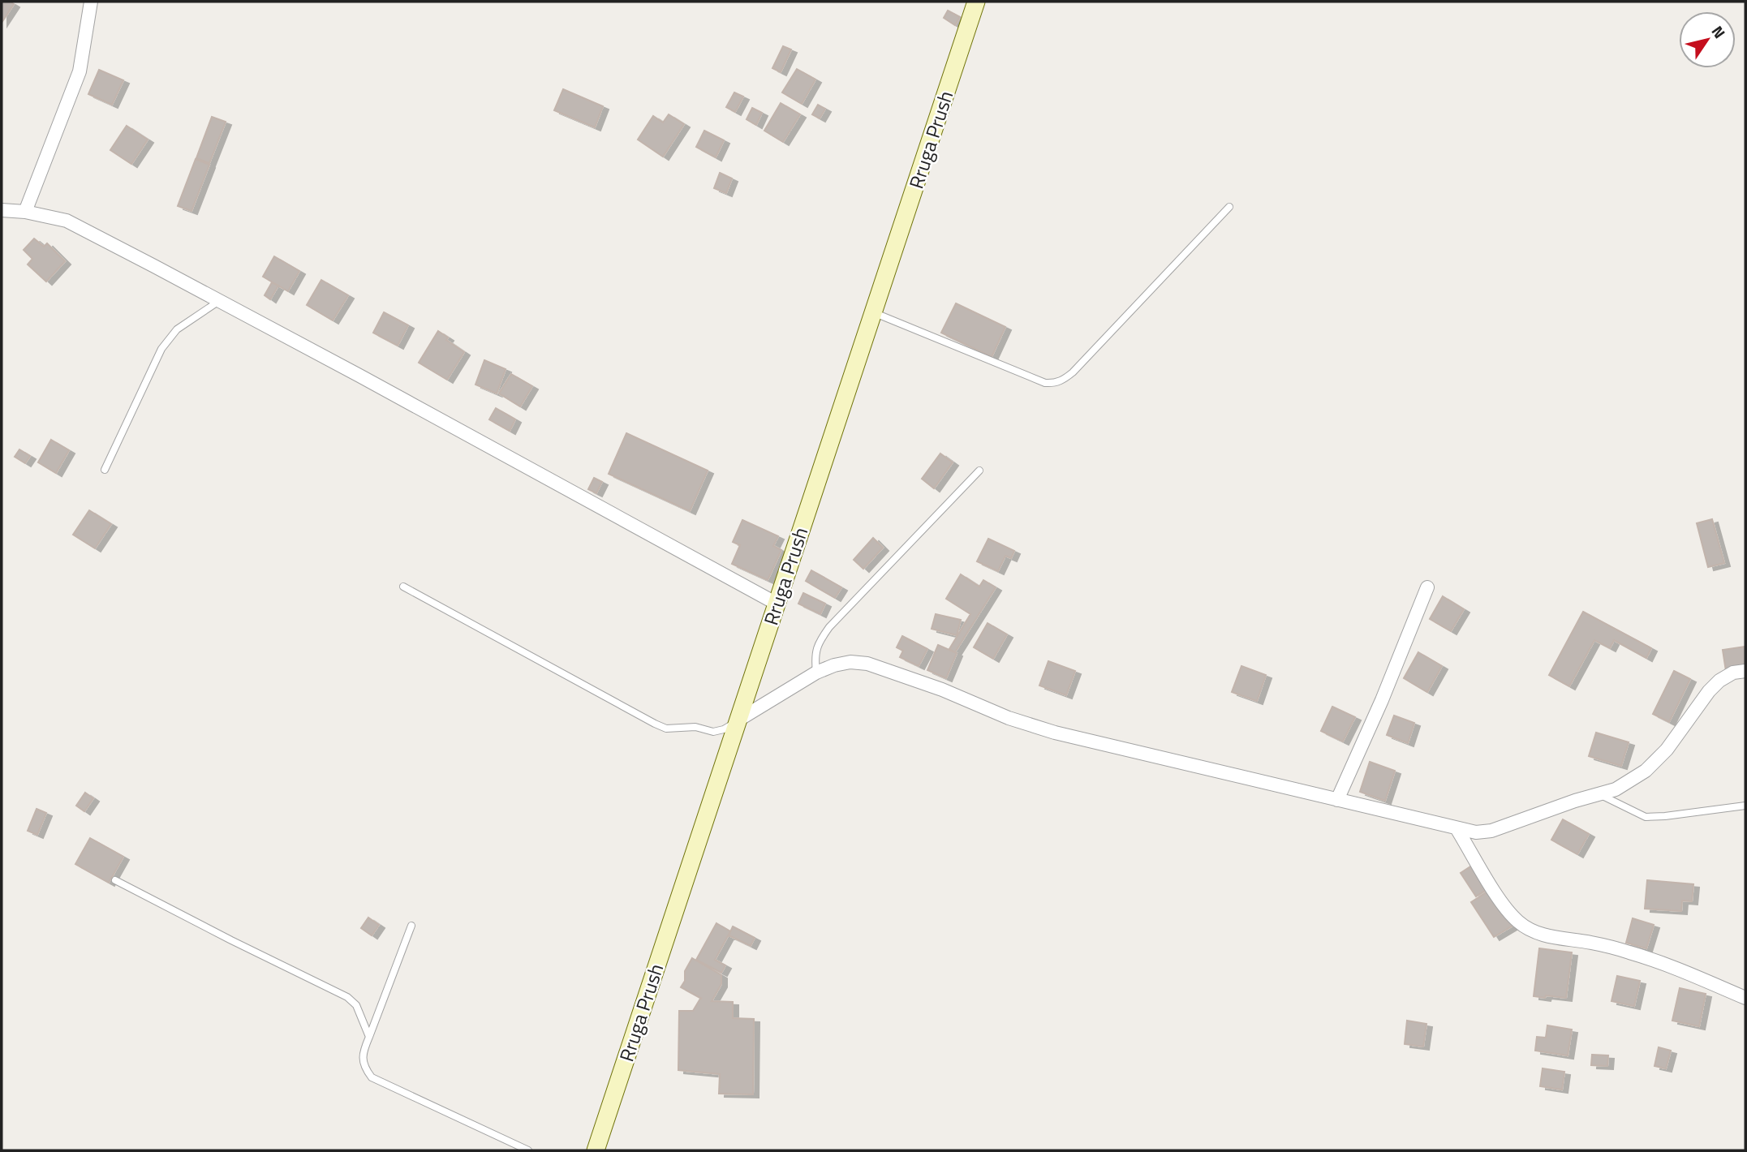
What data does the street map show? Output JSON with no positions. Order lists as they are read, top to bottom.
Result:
{
  "streets": {
    "street": ["Rruga Prush"]
  },
  "north": "top right"
}
